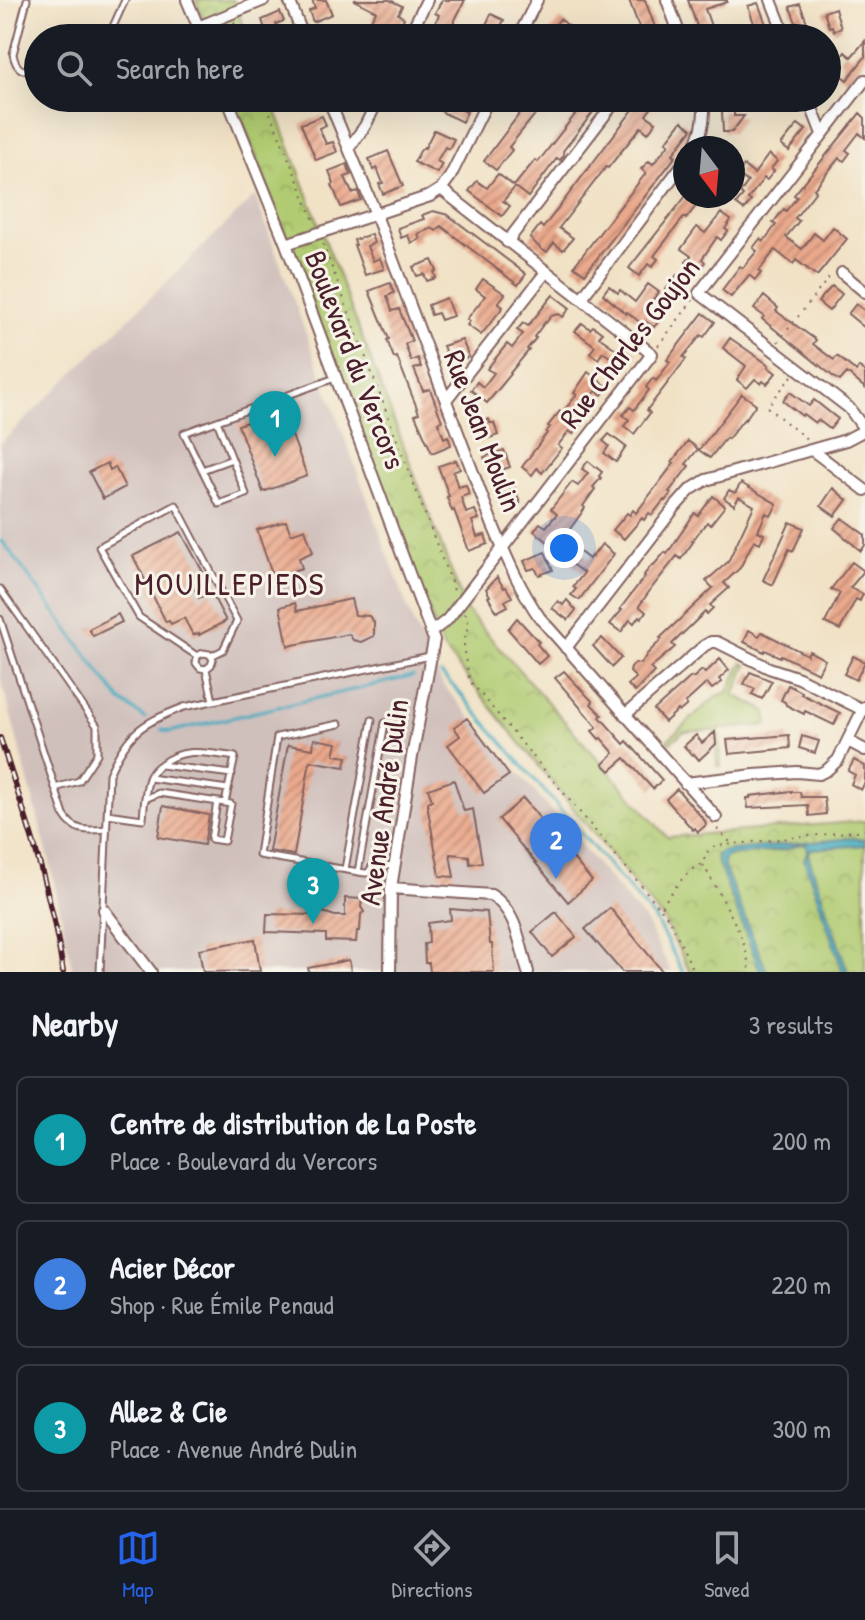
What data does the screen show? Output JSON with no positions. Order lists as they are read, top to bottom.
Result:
{
  "streets": {
    "street": [
      "Rue Charles Goujon",
      "Boulevard du Vercors",
      "Rue Jean Moulin",
      "Avenue André Dulin"
    ]
  },
  "crossings": [
    ["Rue Charles Goujon", "Boulevard du Vercors"],
    ["Rue Charles Goujon", "Rue Jean Moulin"],
    ["Rue Charles Goujon", "Avenue André Dulin"],
    ["Boulevard du Vercors", "Avenue André Dulin"]
  ],
  "districts": ["MOUILLEPIEDS"],
  "north": "bottom",
  "page": {
    "search": "Search here",
    "pins": ["1", "2", "3"],
    "heading": ["Nearby", "3 results"],
    "list": [
      {
        "mark": "1",
        "name": "Centre de distribution de La Poste",
        "note": "Place · Boulevard du Vercors",
        "value": "200 m"
      },
      {
        "mark": "2",
        "name": "Acier Décor",
        "note": "Shop · Rue Émile Penaud",
        "value": "220 m"
      },
      {
        "mark": "3",
        "name": "Allez & Cie",
        "note": "Place · Avenue André Dulin",
        "value": "300 m"
      }
    ],
    "nav": ["Map", "Directions", "Saved"]
  }
}
